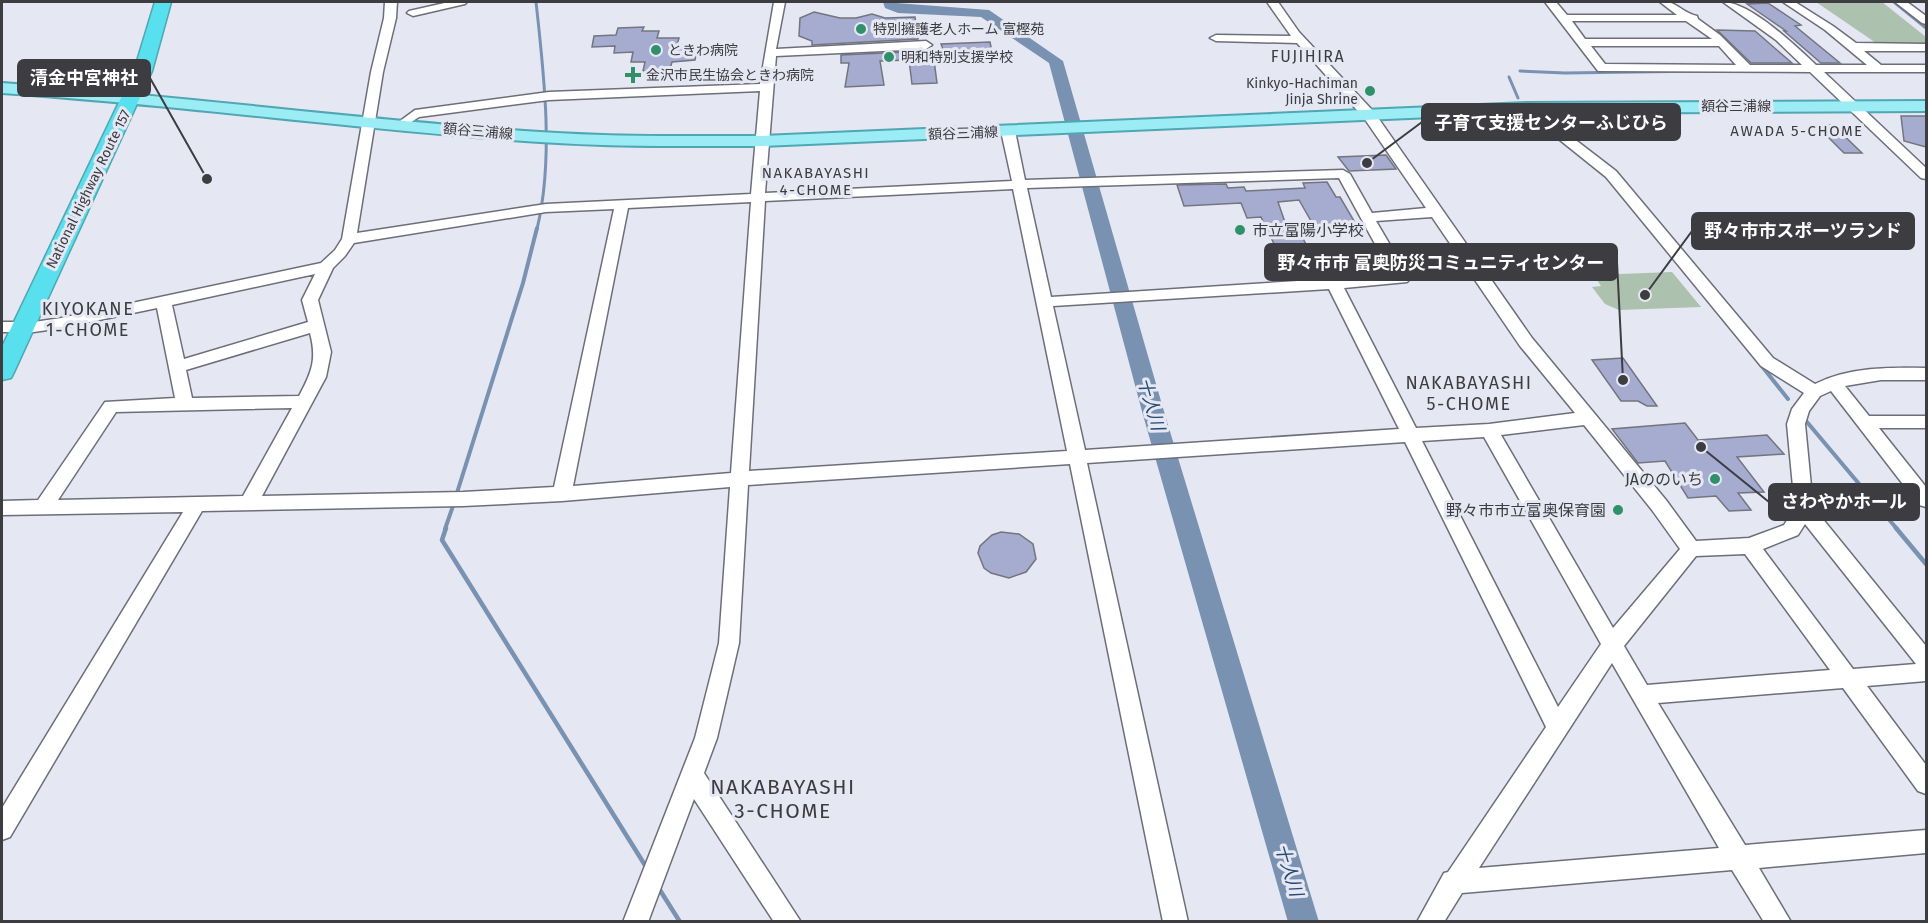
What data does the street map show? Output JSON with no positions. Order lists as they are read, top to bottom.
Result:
{
  "streets": {
    "highway": ["National Highway Route 157"],
    "main road": ["額谷三浦線"]
  },
  "crossings": [
    ["額谷三浦線", "National Highway Route 157"]
  ],
  "districts": [
    "FUJIHIRA",
    "AWADA 5-CHOME",
    "NAKABAYASHI 4-CHOME",
    "KIYOKANE 1-CHOME",
    "NAKABAYASHI 5-CHOME",
    "NAKABAYASHI 3-CHOME"
  ],
  "water": ["十人川"],
  "places": {
    "other": [
      "特別擁護老人ホーム 富樫苑",
      "ときわ病院",
      "明和特別支援学校",
      "Kinkyo-Hachiman Jinja Shrine",
      "子育て支援センターふじひら",
      "清金中宮神社",
      "市立富陽小学校",
      "野々市市スポーツランド",
      "野々市市 富奥防災コミュニティセンター",
      "さわやかホール",
      "JAののいち",
      "野々市市立富奥保育園"
    ],
    "health": ["金沢市民生協会ときわ病院"]
  }
}
